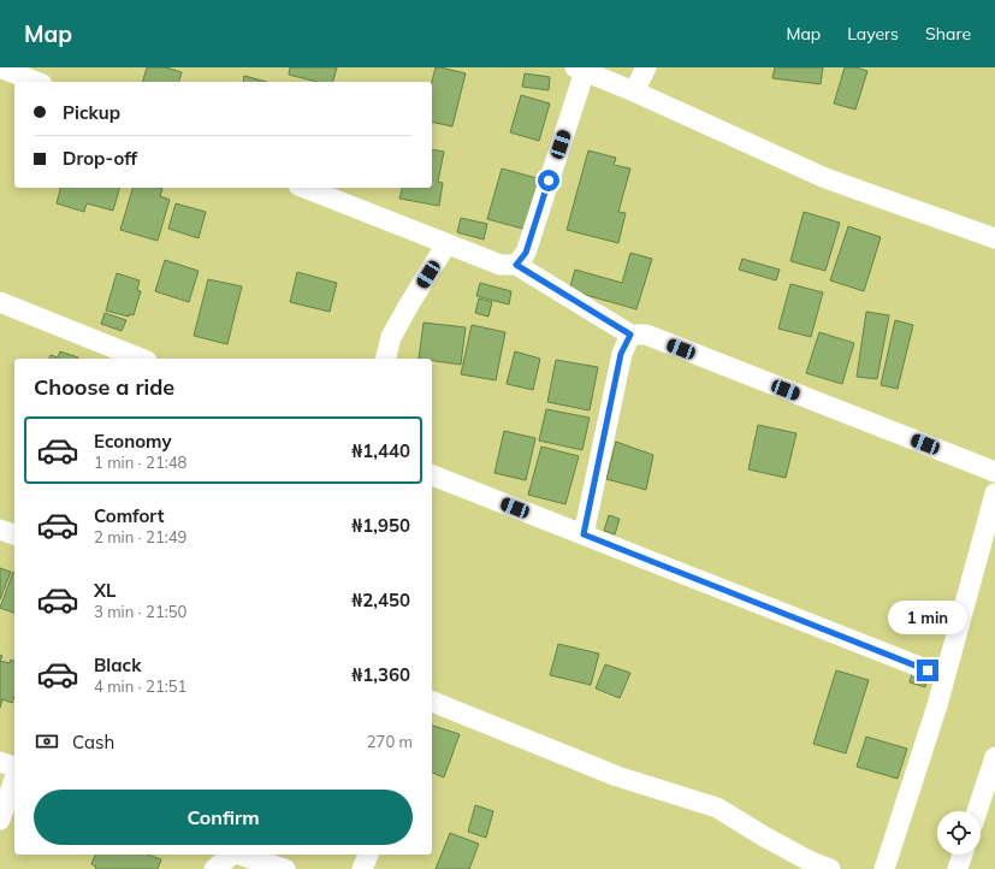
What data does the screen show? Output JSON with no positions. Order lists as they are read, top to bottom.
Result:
{
  "page": {
    "header": "Map",
    "nav": ["Map", "Layers", "Share"],
    "banner": ["Pickup", "Drop-off"],
    "heading": "Choose a ride",
    "list": [
      {
        "name": "Economy",
        "note": "1 min · 21:48",
        "value": "₦1,440"
      },
      {
        "name": "Comfort",
        "note": "2 min · 21:49",
        "value": "₦1,950"
      },
      {
        "name": "XL",
        "note": "3 min · 21:50",
        "value": "₦2,450"
      },
      {
        "name": "Black",
        "note": "4 min · 21:51",
        "value": "₦1,360"
      }
    ],
    "bubble": "1 min",
    "pay": ["Cash", "270 m"],
    "buttons": "Confirm"
  }
}
